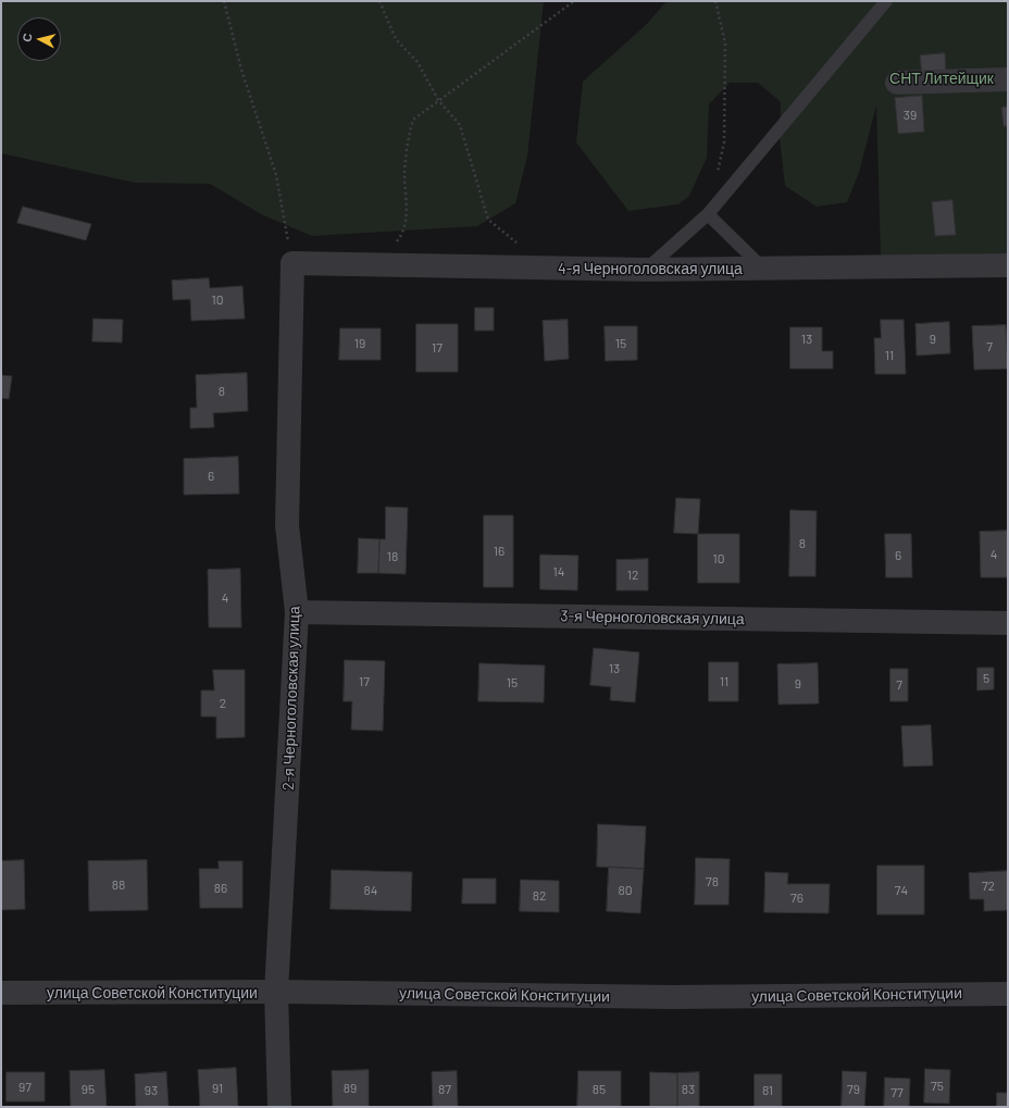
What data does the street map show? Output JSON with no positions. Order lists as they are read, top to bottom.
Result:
{
  "streets": {
    "street": [
      "4-я Черноголовская улица",
      "3-я Черноголовская улица",
      "2-я Черноголовская улица",
      "улица Советской Конституции"
    ]
  },
  "crossings": [
    ["4-я Черноголовская улица", "2-я Черноголовская улица"],
    ["3-я Черноголовская улица", "2-я Черноголовская улица"],
    ["2-я Черноголовская улица", "улица Советской Конституции"]
  ],
  "parks": ["СНТ Литейщик"],
  "house_numbers": [
    "39",
    "10",
    "13",
    "9",
    "19",
    "15",
    "7",
    "17",
    "11",
    "8",
    "6",
    "8",
    "16",
    "4",
    "6",
    "18",
    "10",
    "14",
    "12",
    "4",
    "13",
    "5",
    "17",
    "11",
    "15",
    "9",
    "7",
    "2",
    "78",
    "88",
    "72",
    "86",
    "84",
    "80",
    "74",
    "82",
    "76",
    "75",
    "97",
    "91",
    "89",
    "95",
    "87",
    "85",
    "83",
    "79",
    "93",
    "81",
    "77"
  ],
  "north": "left"
}
